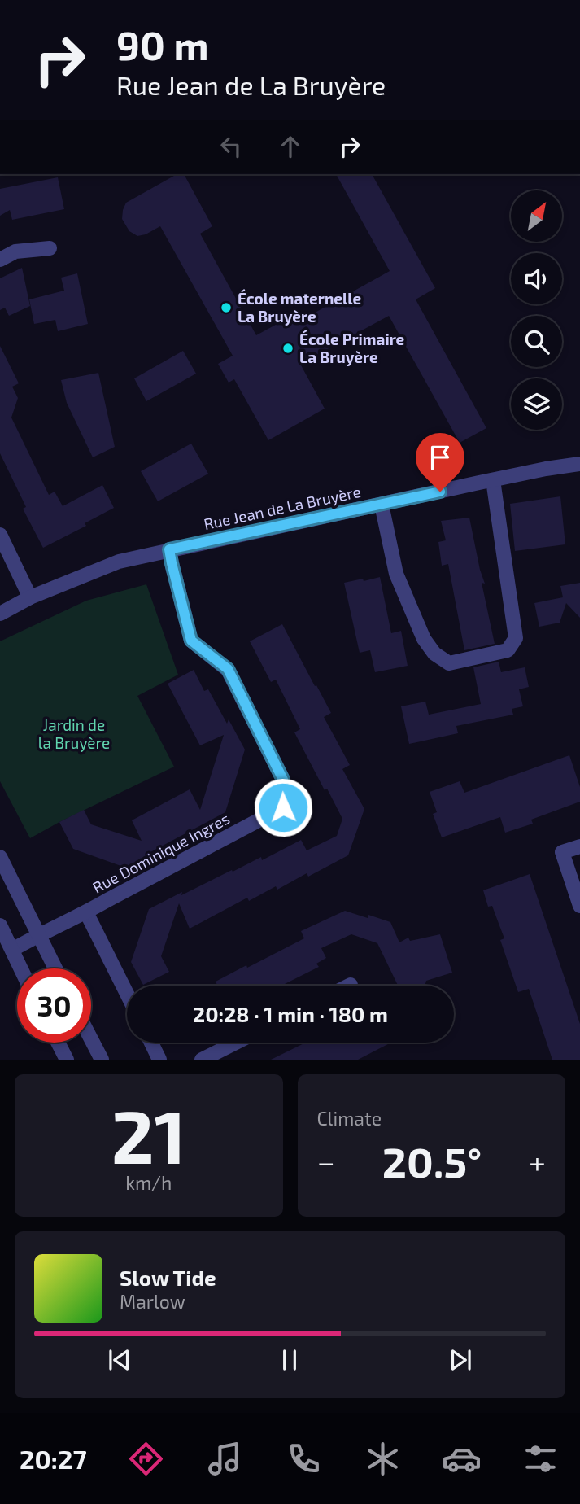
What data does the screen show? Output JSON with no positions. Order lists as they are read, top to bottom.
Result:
{
  "streets": {
    "street": ["Rue Jean de La Bruyère", "Rue Dominique Ingres"]
  },
  "crossings": [
    ["Rue Jean de La Bruyère", "Rue Dominique Ingres"]
  ],
  "parks": ["Jardin de la Bruyère"],
  "places": ["École maternelle La Bruyère", "École Primaire La Bruyère"],
  "north": "top right",
  "page": {
    "turn": ["90 m", "Rue Jean de La Bruyère"],
    "limit": "30",
    "trip": "20:28 · 1 min · 180 m",
    "tile": [
      ["21", "km/h"],
      "Climate"
    ],
    "heat": ["−", "20.5°", "+"],
    "song": ["Slow Tide", "Marlow"],
    "tabs": "20:27"
  }
}
